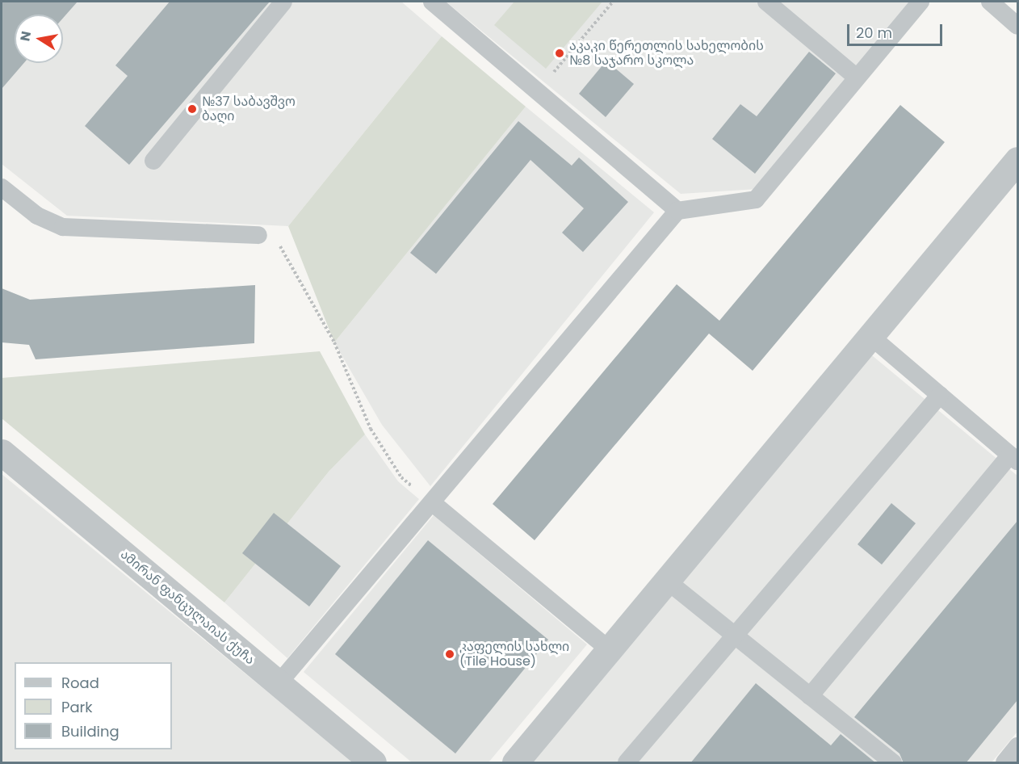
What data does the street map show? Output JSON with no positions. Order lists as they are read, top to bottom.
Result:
{
  "streets": {
    "street": ["ამირან ფანცულაიას ქუჩა"]
  },
  "places": ["აკაკი წერეთლის სახელობის №8 საჯარო სკოლა", "№37 საბავშვო ბაღი", "კაფელის სახლი (Tile House)"],
  "legend": ["Road", "Park", "Building"],
  "scale_bar": "20 m",
  "north": "left"
}
